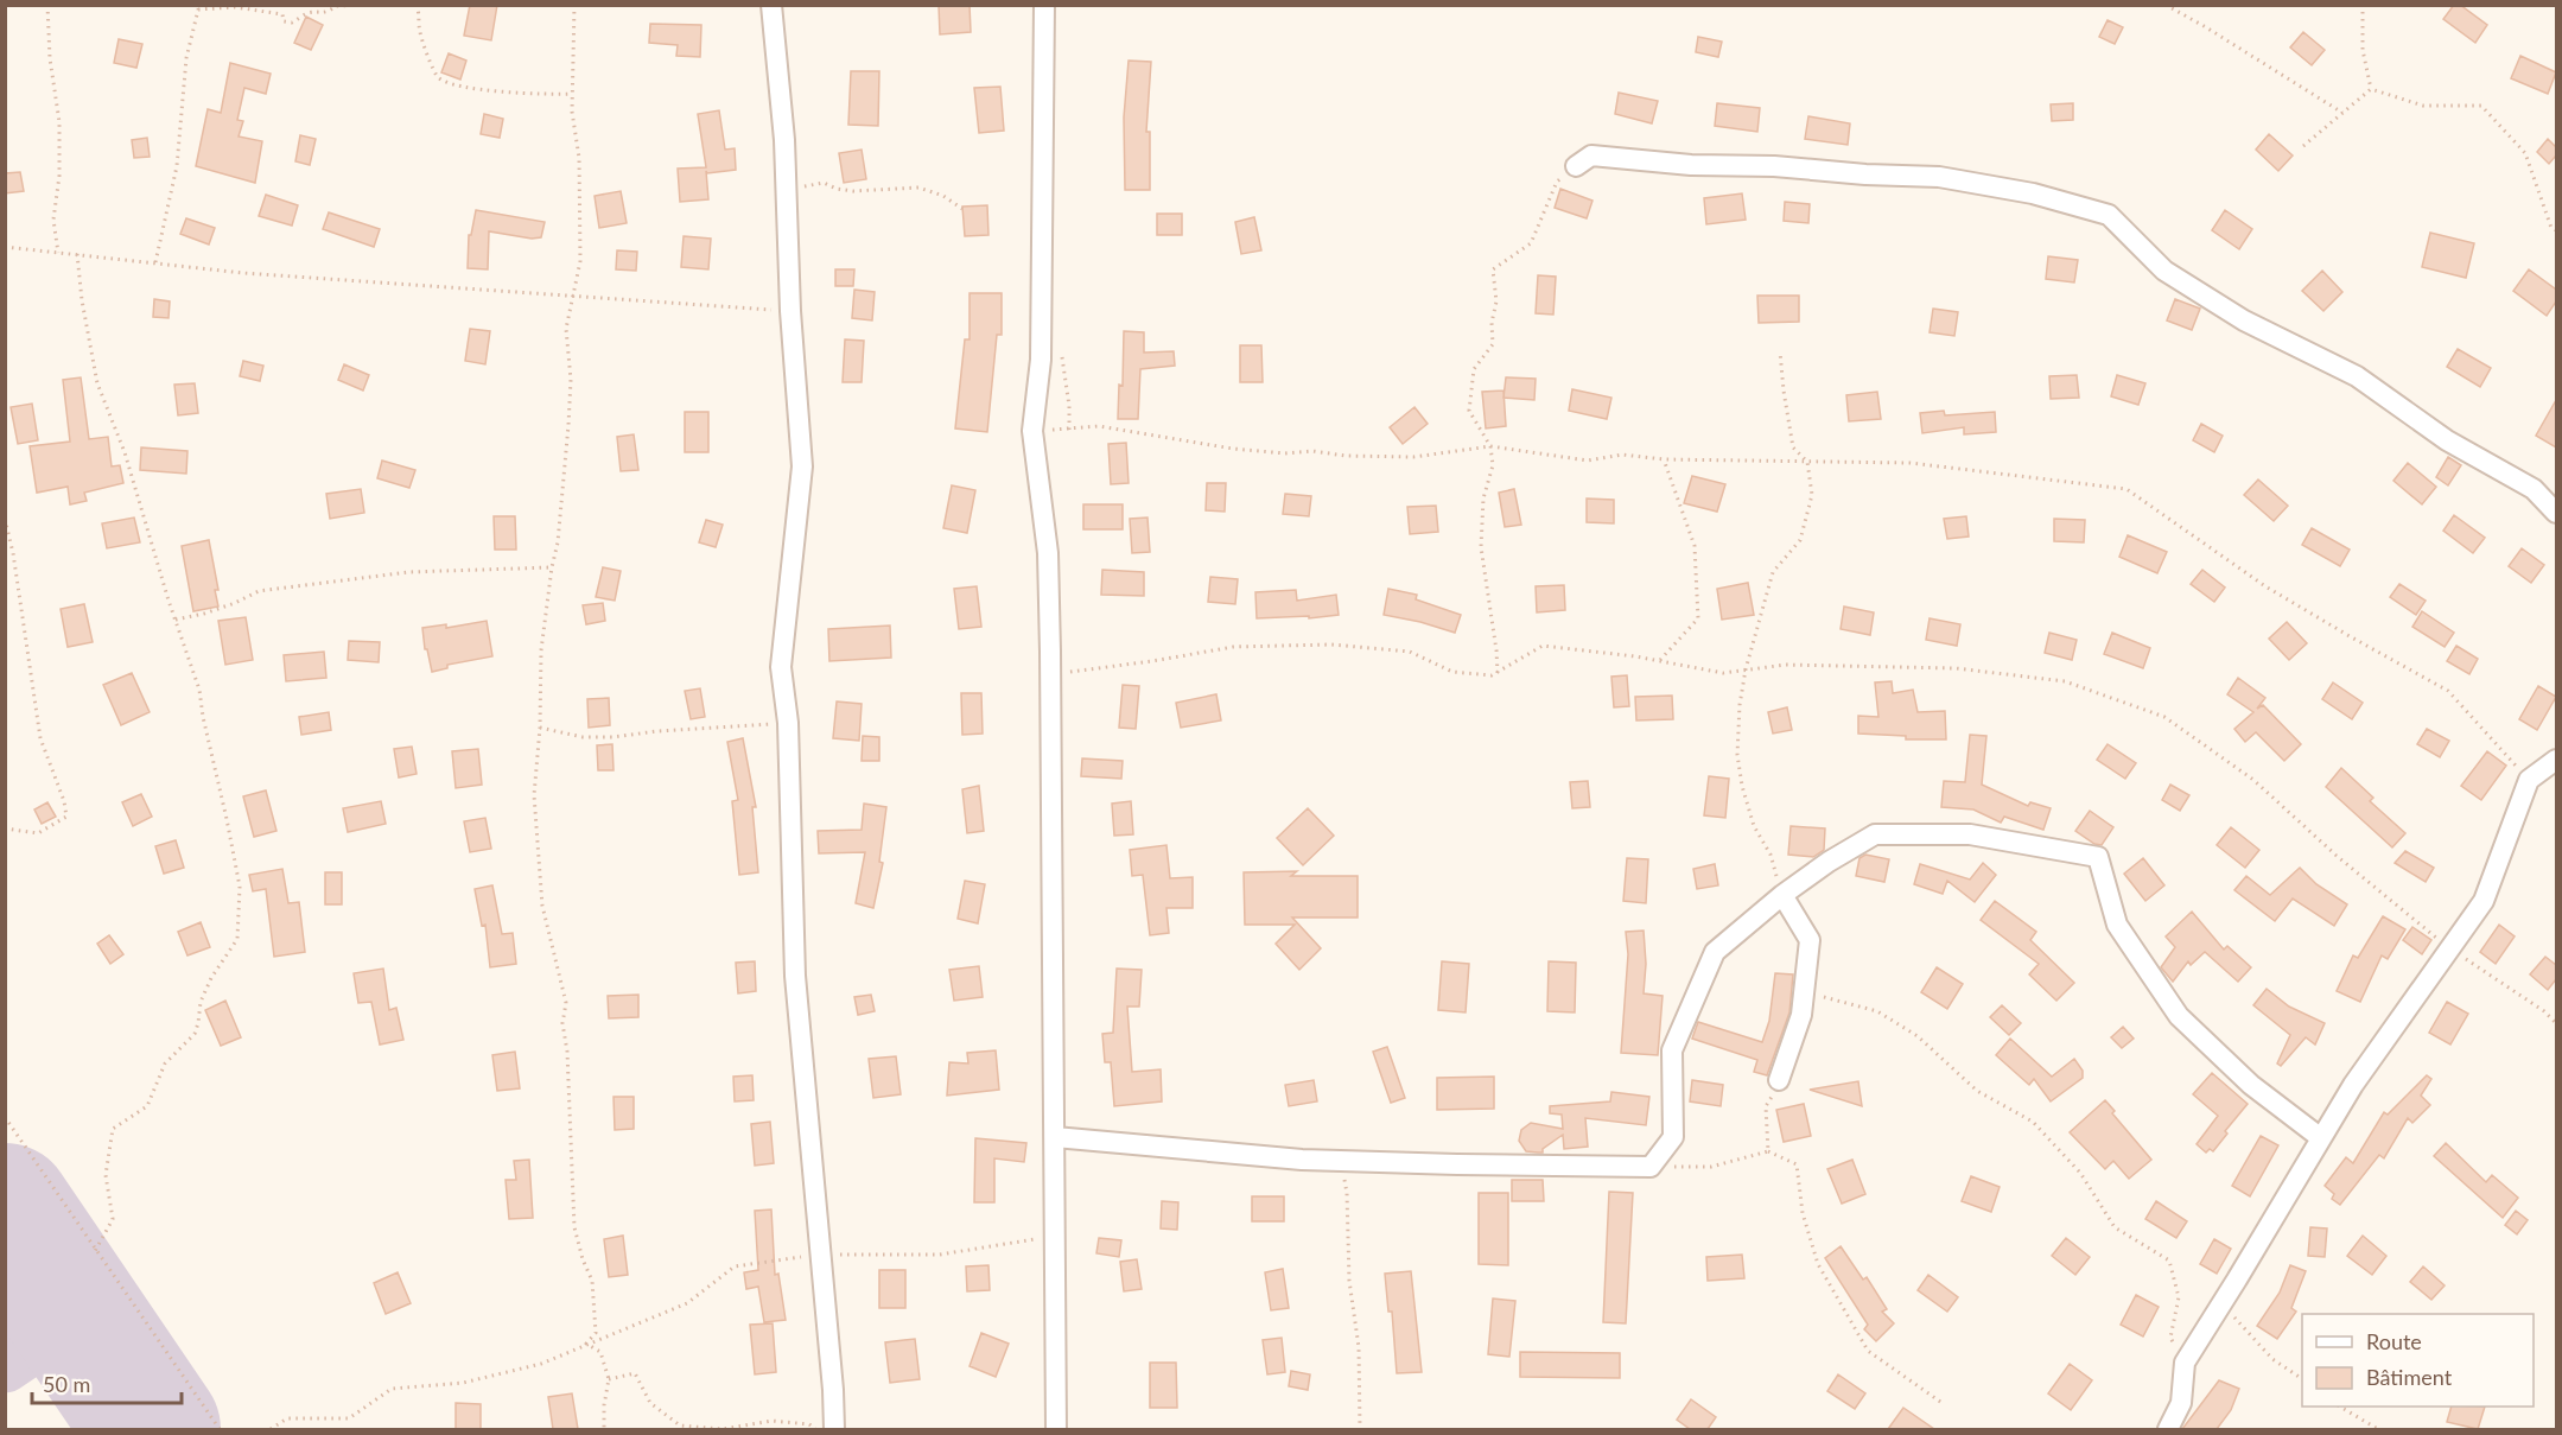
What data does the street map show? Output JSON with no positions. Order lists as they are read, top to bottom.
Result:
{
  "legend": ["Route", "Bâtiment"],
  "scale_bar": "50 m"
}
